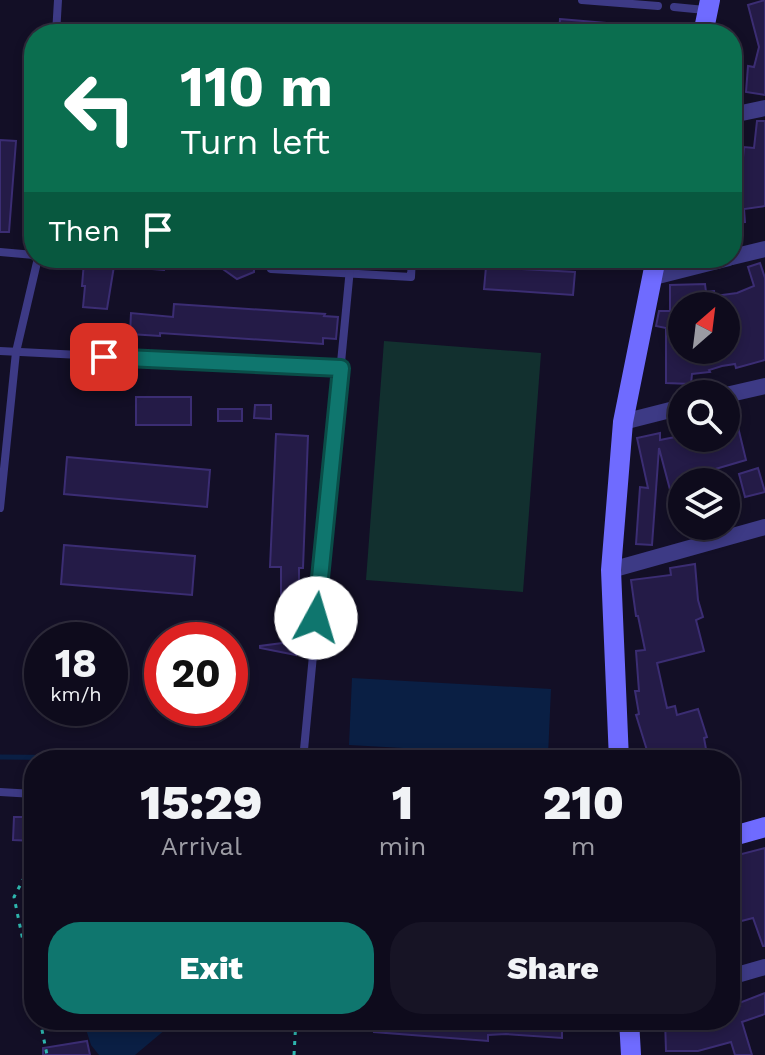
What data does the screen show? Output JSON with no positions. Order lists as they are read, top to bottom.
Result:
{
  "north": "top right",
  "page": {
    "turn": ["110 m", "Turn left"],
    "then": "Then",
    "speed": "18 km/h",
    "limit": "20",
    "eta": [
      "15:29",
      "Arrival",
      "1",
      "min",
      "210",
      "m"
    ],
    "buttons": ["Exit", "Share"]
  }
}
